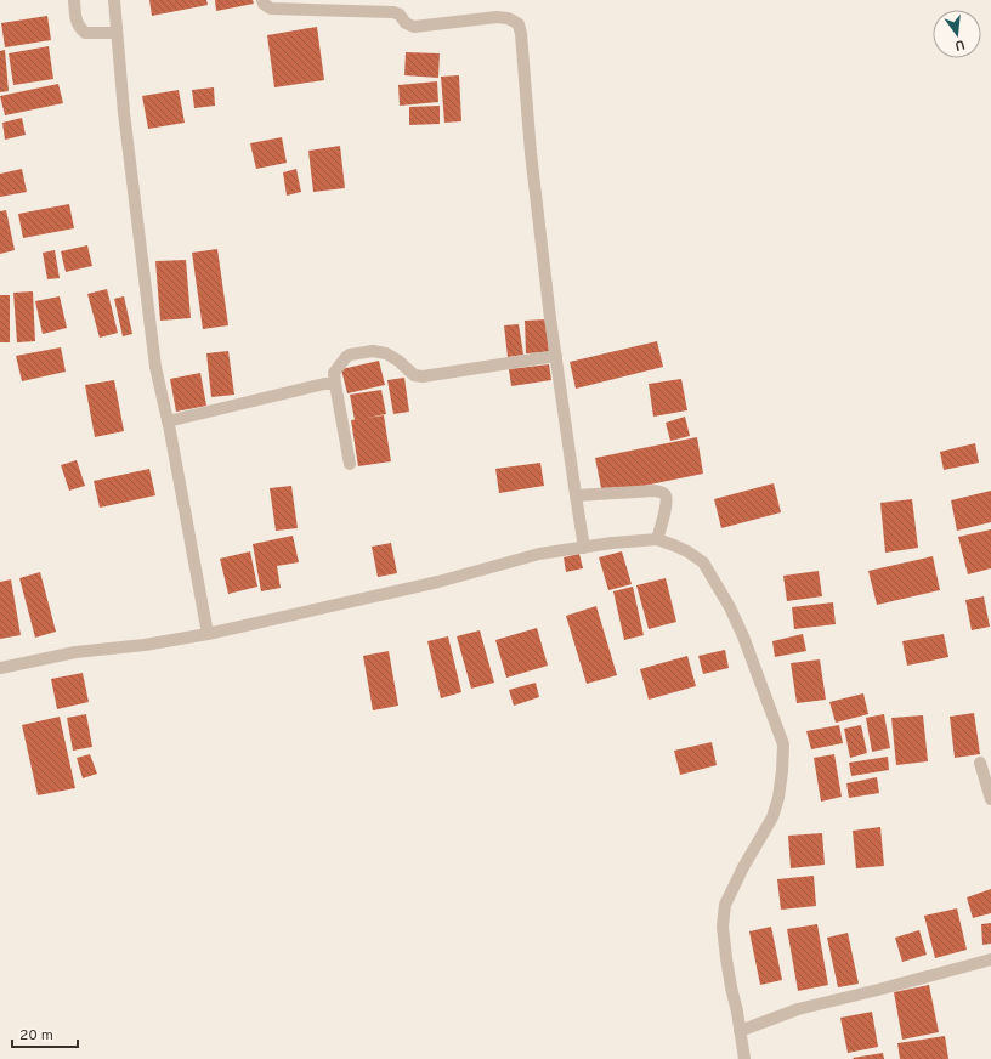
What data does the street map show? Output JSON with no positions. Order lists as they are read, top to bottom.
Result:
{
  "scale_bar": "20 m",
  "north": "bottom"
}
